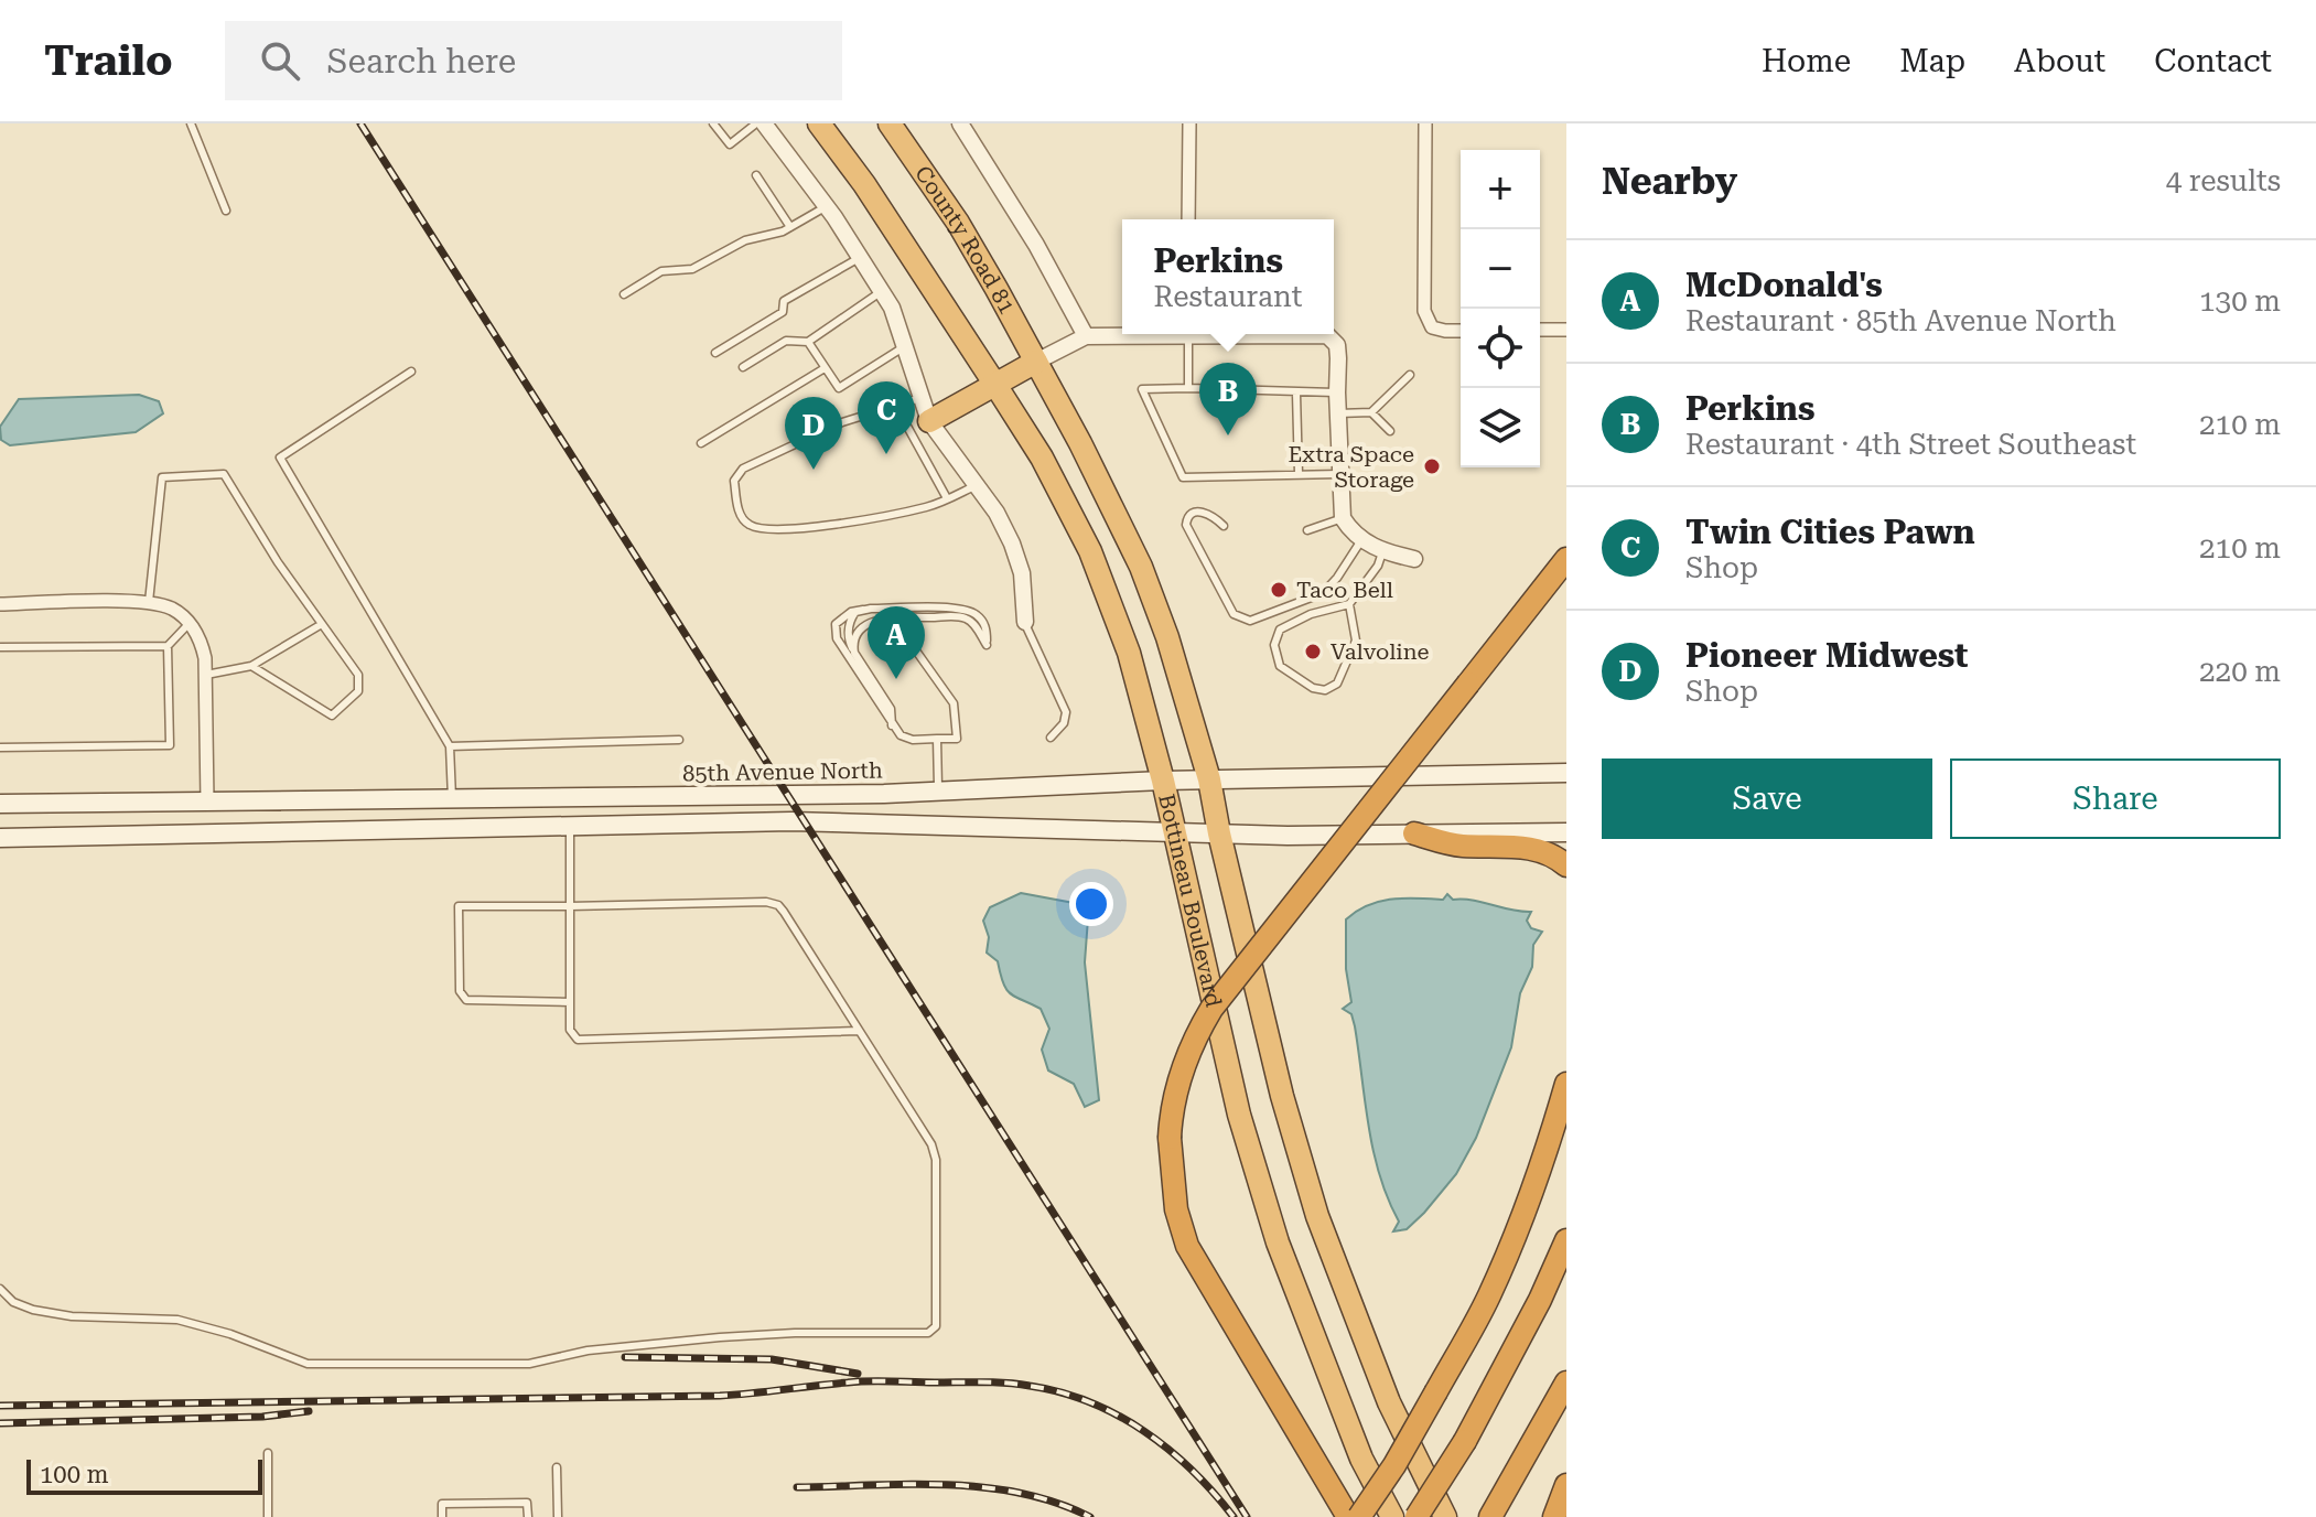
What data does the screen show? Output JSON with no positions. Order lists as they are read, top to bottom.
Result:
{
  "streets": {
    "highway": ["County Road 81", "Bottineau Boulevard"],
    "main road": ["85th Avenue North"]
  },
  "crossings": [
    ["County Road 81", "Bottineau Boulevard"],
    ["85th Avenue North", "Bottineau Boulevard"]
  ],
  "places": ["Extra Space Storage", "Taco Bell", "Valvoline"],
  "scale_bar": "100 m",
  "page": {
    "header": "Trailo",
    "search": "Search here",
    "nav": [
      "Home",
      "Map",
      "About",
      "Contact"
    ],
    "heading": ["Nearby", "4 results"],
    "map_buttons": ["+", "−"],
    "popup": ["Perkins", "Restaurant"],
    "list": [
      {
        "mark": "A",
        "name": "McDonald's",
        "note": "Restaurant · 85th Avenue North",
        "value": "130 m"
      },
      {
        "mark": "B",
        "name": "Perkins",
        "note": "Restaurant · 4th Street Southeast",
        "value": "210 m"
      },
      {
        "mark": "C",
        "name": "Twin Cities Pawn",
        "note": "Shop",
        "value": "210 m"
      },
      {
        "mark": "D",
        "name": "Pioneer Midwest",
        "note": "Shop",
        "value": "220 m"
      }
    ],
    "pins": [
      "B",
      "C",
      "D",
      "A"
    ],
    "buttons": ["Save", "Share"],
    "scale": "100 m"
  }
}
